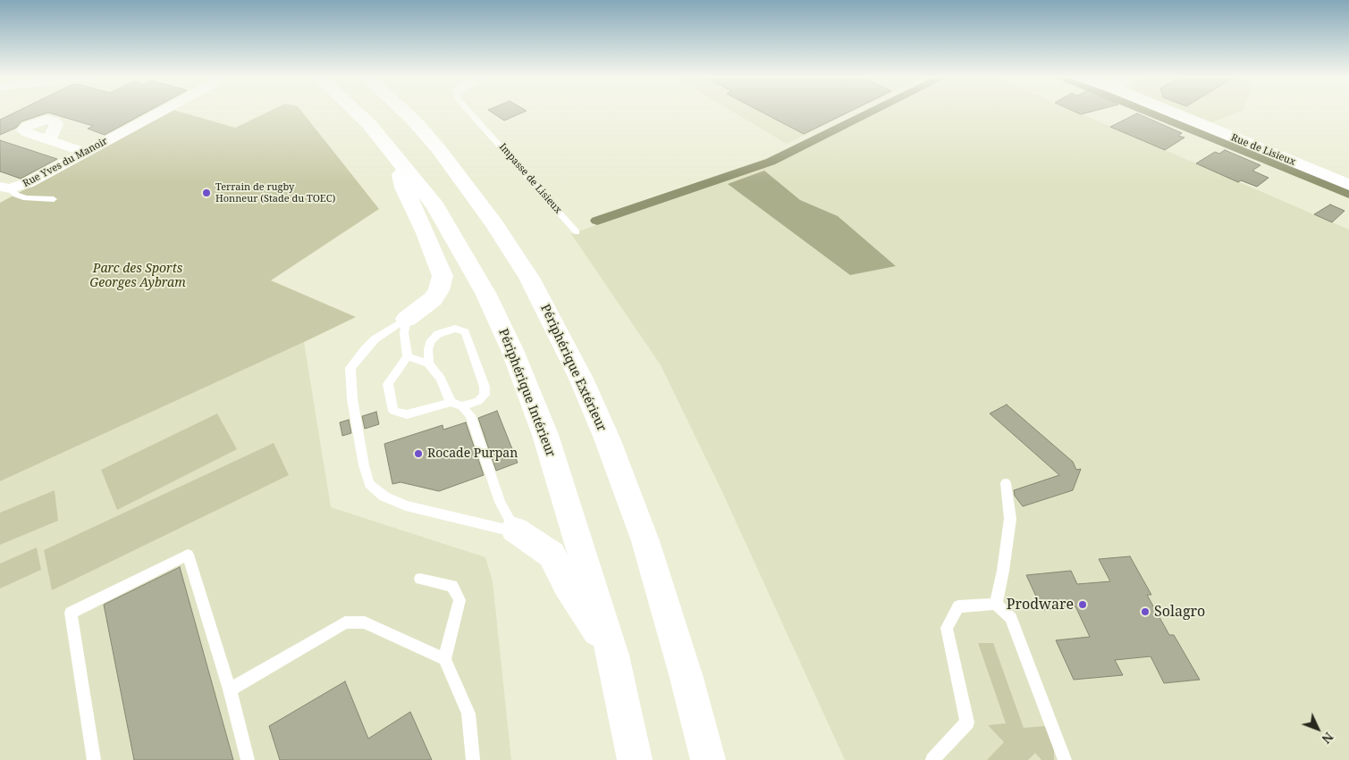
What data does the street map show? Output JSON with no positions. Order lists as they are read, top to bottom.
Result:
{
  "streets": {
    "main road": ["Rue de Lisieux", "Périphérique Extérieur", "Périphérique Intérieur"],
    "street": ["Rue Yves du Manoir"],
    "lane": ["Impasse de Lisieux"]
  },
  "parks": ["Parc des Sports Georges Aybram"],
  "places": [
    "Terrain de rugby Honneur (Stade du TOEC)",
    "Rocade Purpan",
    "Prodware",
    "Solagro"
  ],
  "north": "bottom right"
}
